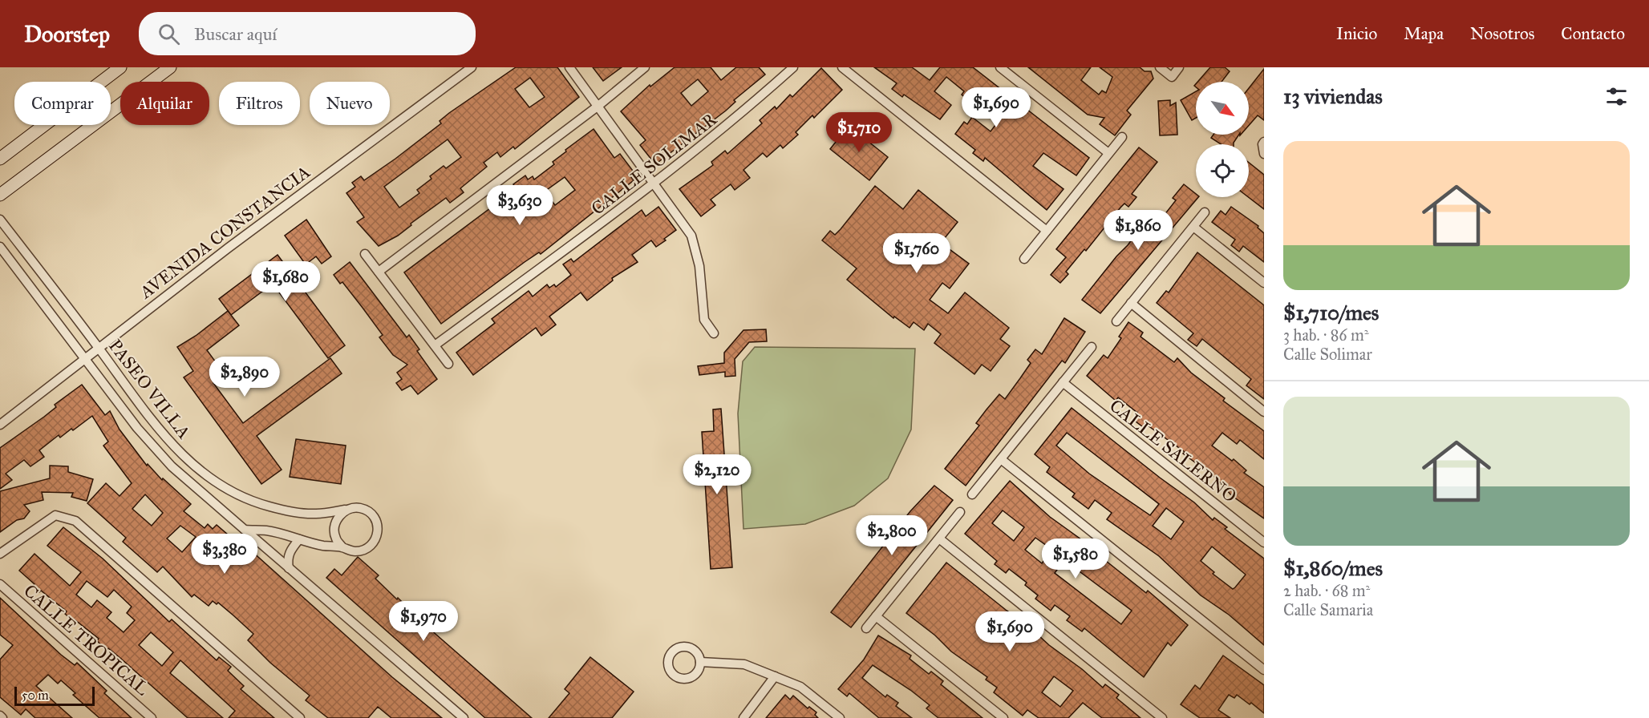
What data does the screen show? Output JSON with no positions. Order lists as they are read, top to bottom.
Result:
{
  "streets": {
    "street": [
      "CALLE SOLIMAR",
      "AVENIDA CONSTANCIA",
      "PASEO VILLA",
      "CALLE SALERNO",
      "CALLE TROPICAL"
    ]
  },
  "crossings": [
    ["AVENIDA CONSTANCIA", "PASEO VILLA"]
  ],
  "scale_bar": "50 m",
  "north": "bottom right",
  "page": {
    "header": "Doorstep",
    "search": "Buscar aquí",
    "nav": [
      "Inicio",
      "Mapa",
      "Nosotros",
      "Contacto"
    ],
    "heading": "13 viviendas",
    "chip": [
      "Comprar",
      "Alquilar",
      "Filtros",
      "Nuevo"
    ],
    "price": [
      "$1,690",
      "$1,710",
      "$3,630",
      "$1,860",
      "$1,760",
      "$1,680",
      "$2,890",
      "$2,120",
      "$2,800",
      "$3,380",
      "$1,580",
      "$1,970",
      "$1,690"
    ],
    "list": [
      {
        "name": "$1,710/mes",
        "note": "3 hab. · 86 m² · Calle Solimar"
      },
      {
        "name": "$1,860/mes",
        "note": "2 hab. · 68 m² · Calle Samaria"
      }
    ],
    "scale": "50 m"
  }
}
